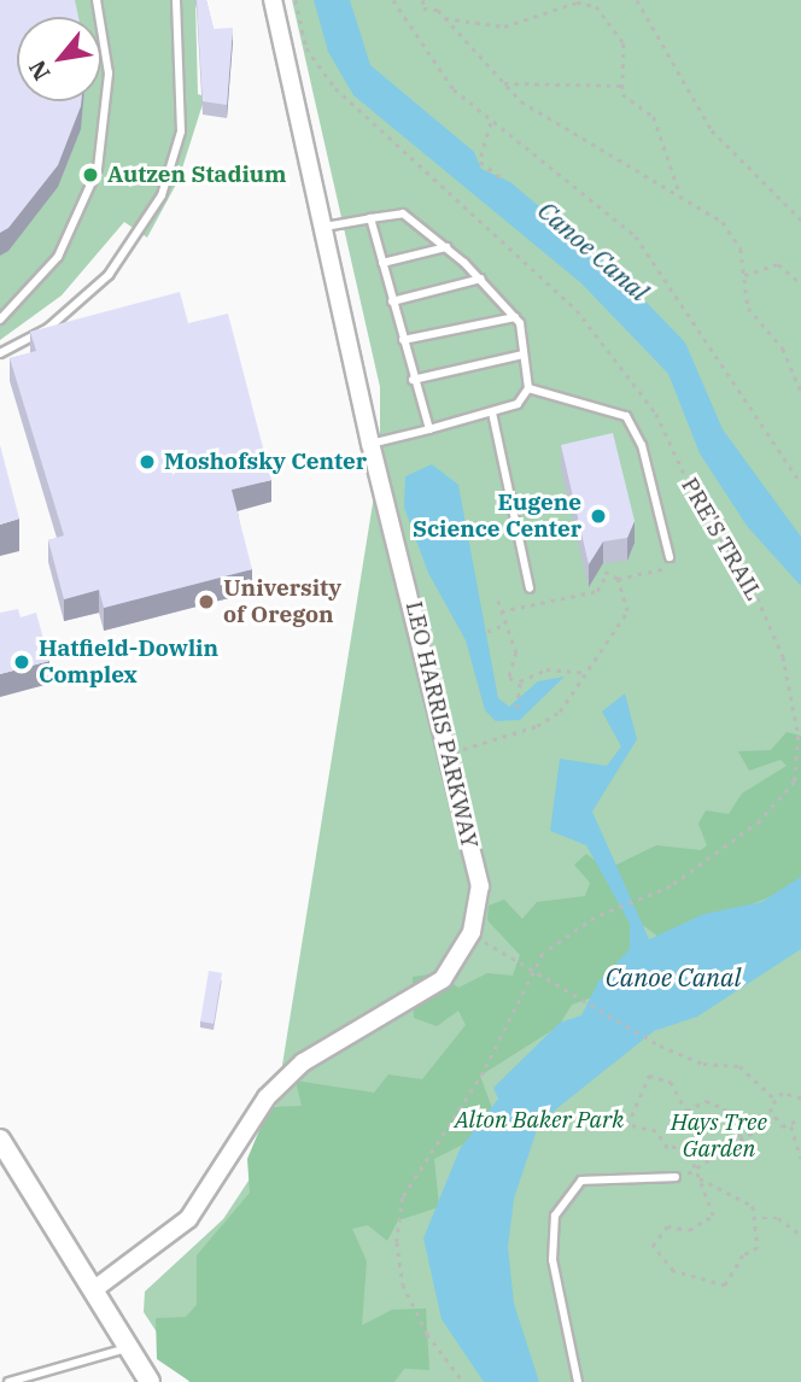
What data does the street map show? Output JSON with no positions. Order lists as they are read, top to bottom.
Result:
{
  "streets": {
    "street": ["LEO HARRIS PARKWAY"],
    "path": ["PRE'S TRAIL"]
  },
  "water": ["Canoe Canal"],
  "parks": ["Alton Baker Park", "Hays Tree Garden"],
  "places": [
    "Autzen Stadium",
    "Moshofsky Center",
    "Eugene Science Center",
    "University of Oregon",
    "Hatfield-Dowlin Complex"
  ],
  "north": "bottom left"
}
